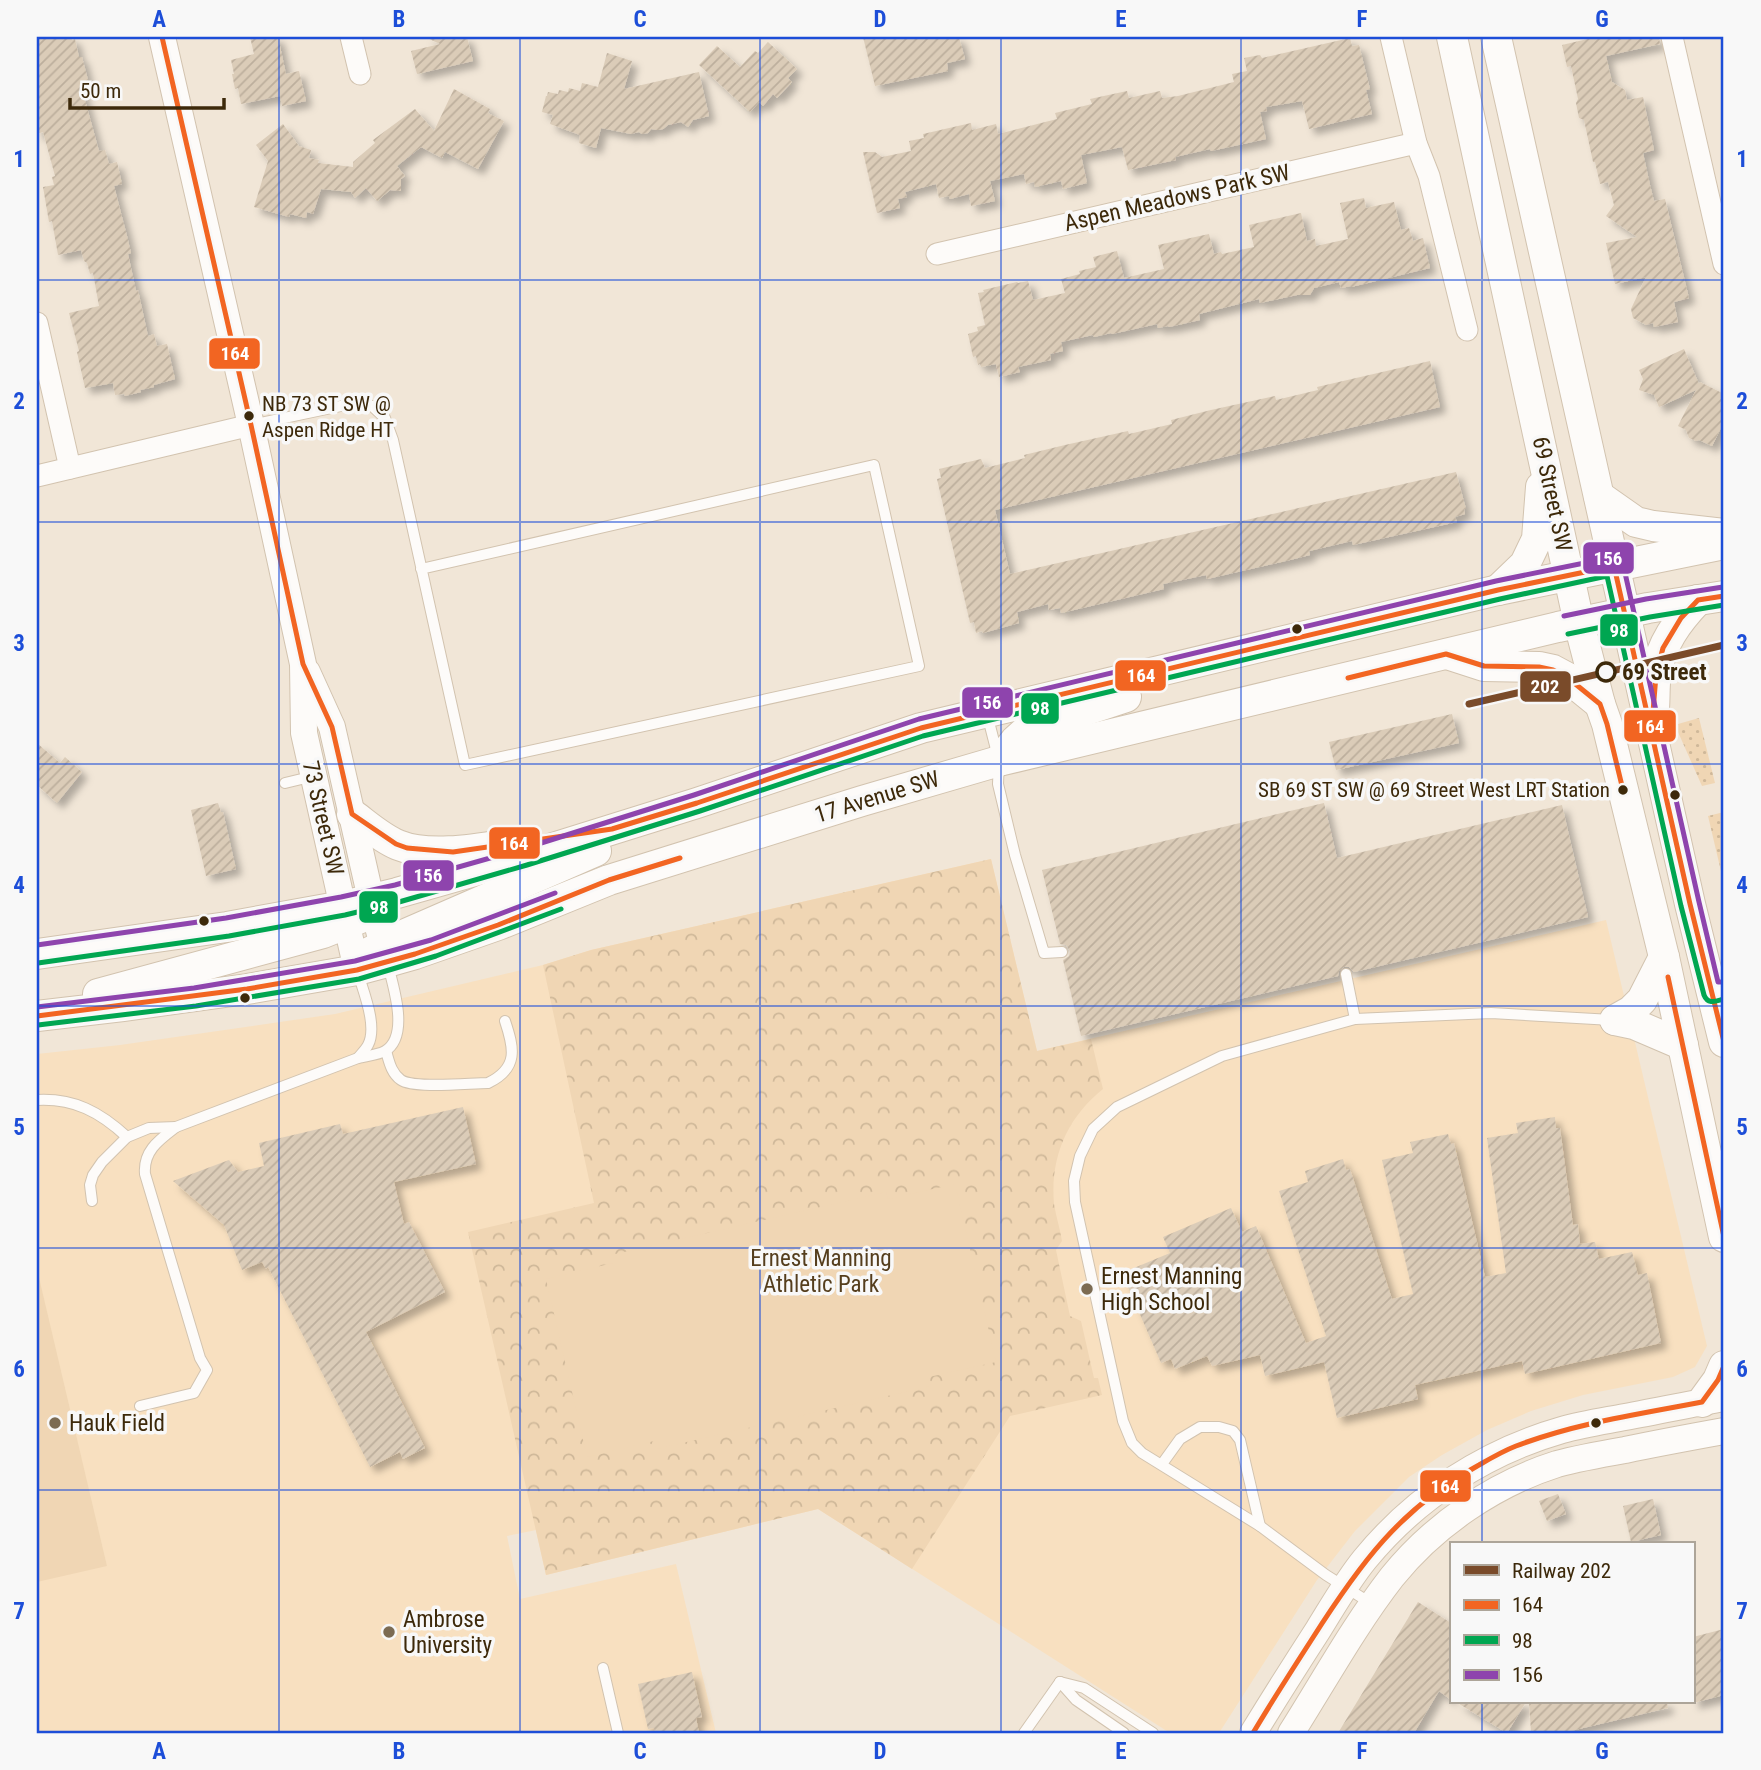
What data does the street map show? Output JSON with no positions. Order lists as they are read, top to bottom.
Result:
{
  "streets": {
    "main road": ["69 Street SW", "17 Avenue SW"],
    "street": ["Aspen Meadows Park SW", "73 Street SW"]
  },
  "crossings": [
    ["69 Street SW", "17 Avenue SW"],
    ["17 Avenue SW", "73 Street SW"]
  ],
  "parks": ["Ernest Manning Athletic Park"],
  "places": [
    "NB 73 ST SW @ Aspen Ridge HT",
    "69 Street",
    "SB 69 ST SW @ 69 Street West LRT Station",
    "Ernest Manning High School",
    "Hauk Field",
    "Ambrose University"
  ],
  "lines": [
    "transit line 164",
    "transit line 156",
    "transit line 98",
    "rail line 202"
  ],
  "legend": [
    "Railway 202",
    "164",
    "98",
    "156"
  ],
  "scale_bar": "50 m",
  "grid": {
    "columns": [
      "A",
      "B",
      "C",
      "D",
      "E",
      "F",
      "G"
    ],
    "rows": [
      "1",
      "2",
      "3",
      "4",
      "5",
      "6",
      "7"
    ]
  }
}
